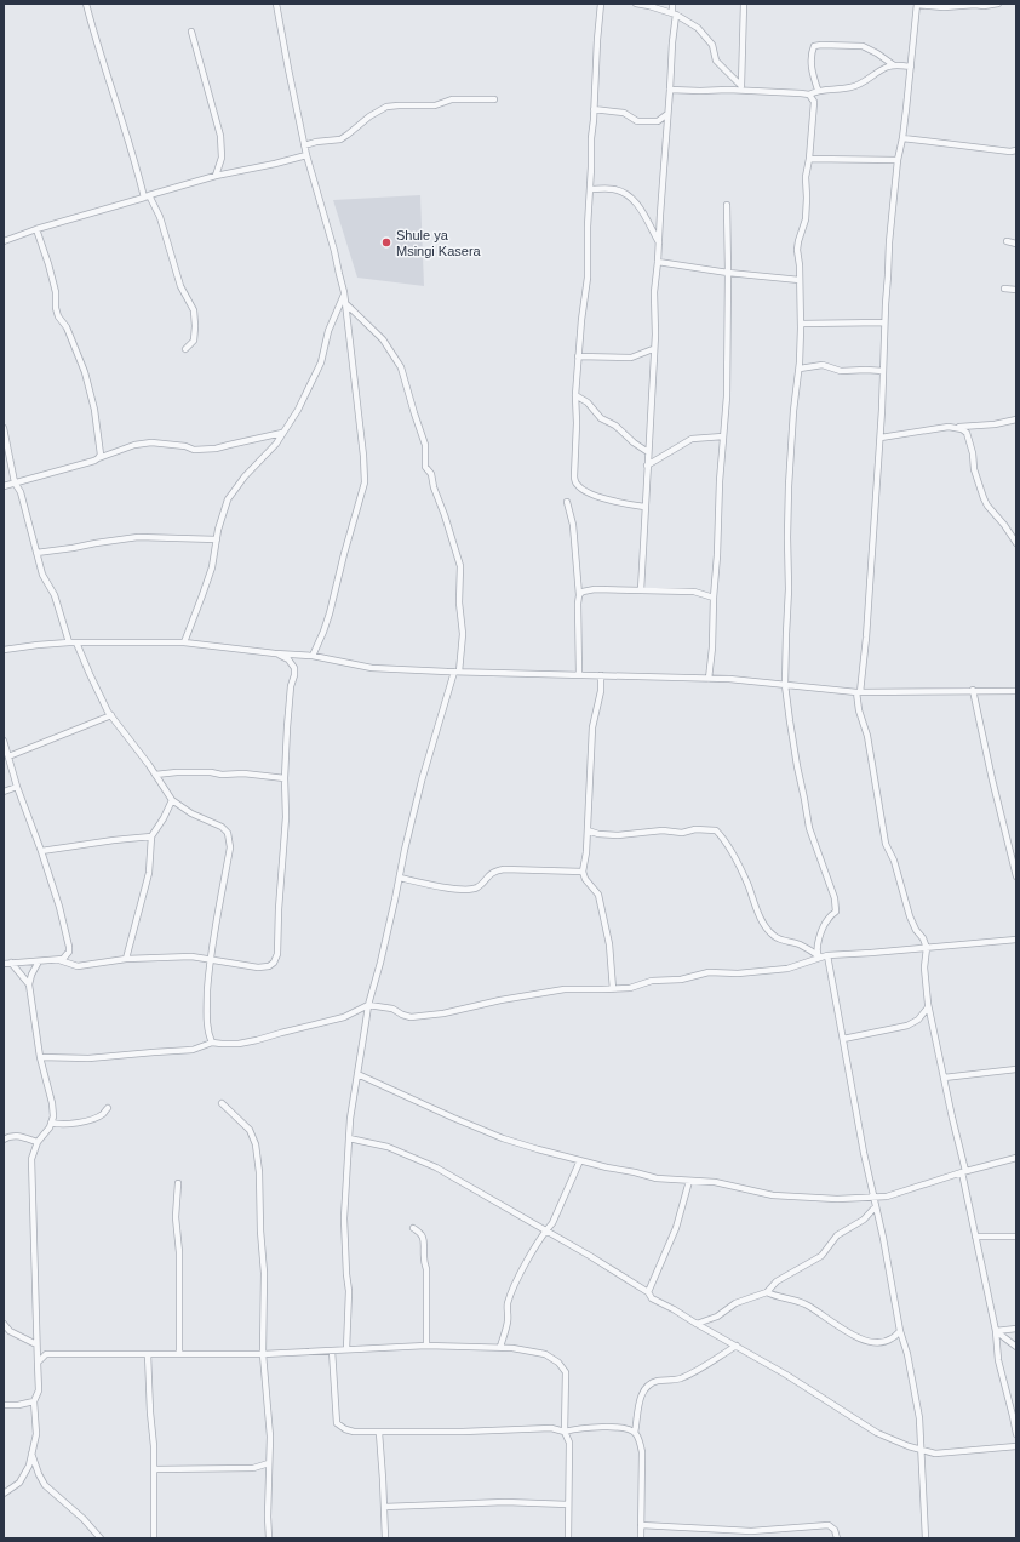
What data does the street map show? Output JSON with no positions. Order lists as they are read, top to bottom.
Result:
{
  "places": ["Shule ya Msingi Kasera"]
}
